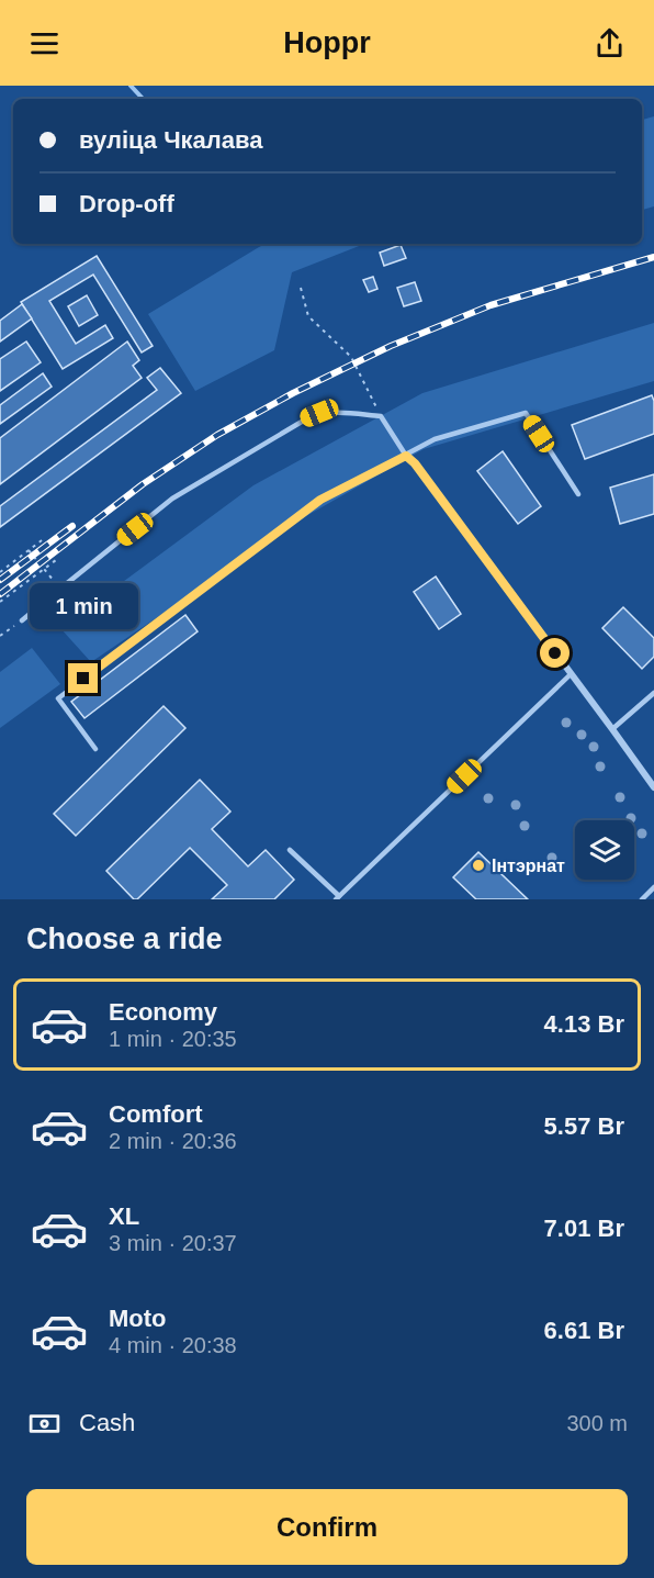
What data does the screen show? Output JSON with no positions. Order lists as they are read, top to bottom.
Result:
{
  "places": ["Інтэрнат"],
  "page": {
    "header": "Hoppr",
    "banner": ["вуліца Чкалава", "Drop-off"],
    "bubble": "1 min",
    "heading": "Choose a ride",
    "list": [
      {
        "name": "Economy",
        "note": "1 min · 20:35",
        "value": "4.13 Br"
      },
      {
        "name": "Comfort",
        "note": "2 min · 20:36",
        "value": "5.57 Br"
      },
      {
        "name": "XL",
        "note": "3 min · 20:37",
        "value": "7.01 Br"
      },
      {
        "name": "Moto",
        "note": "4 min · 20:38",
        "value": "6.61 Br"
      }
    ],
    "pay": ["Cash", "300 m"],
    "buttons": "Confirm"
  }
}
